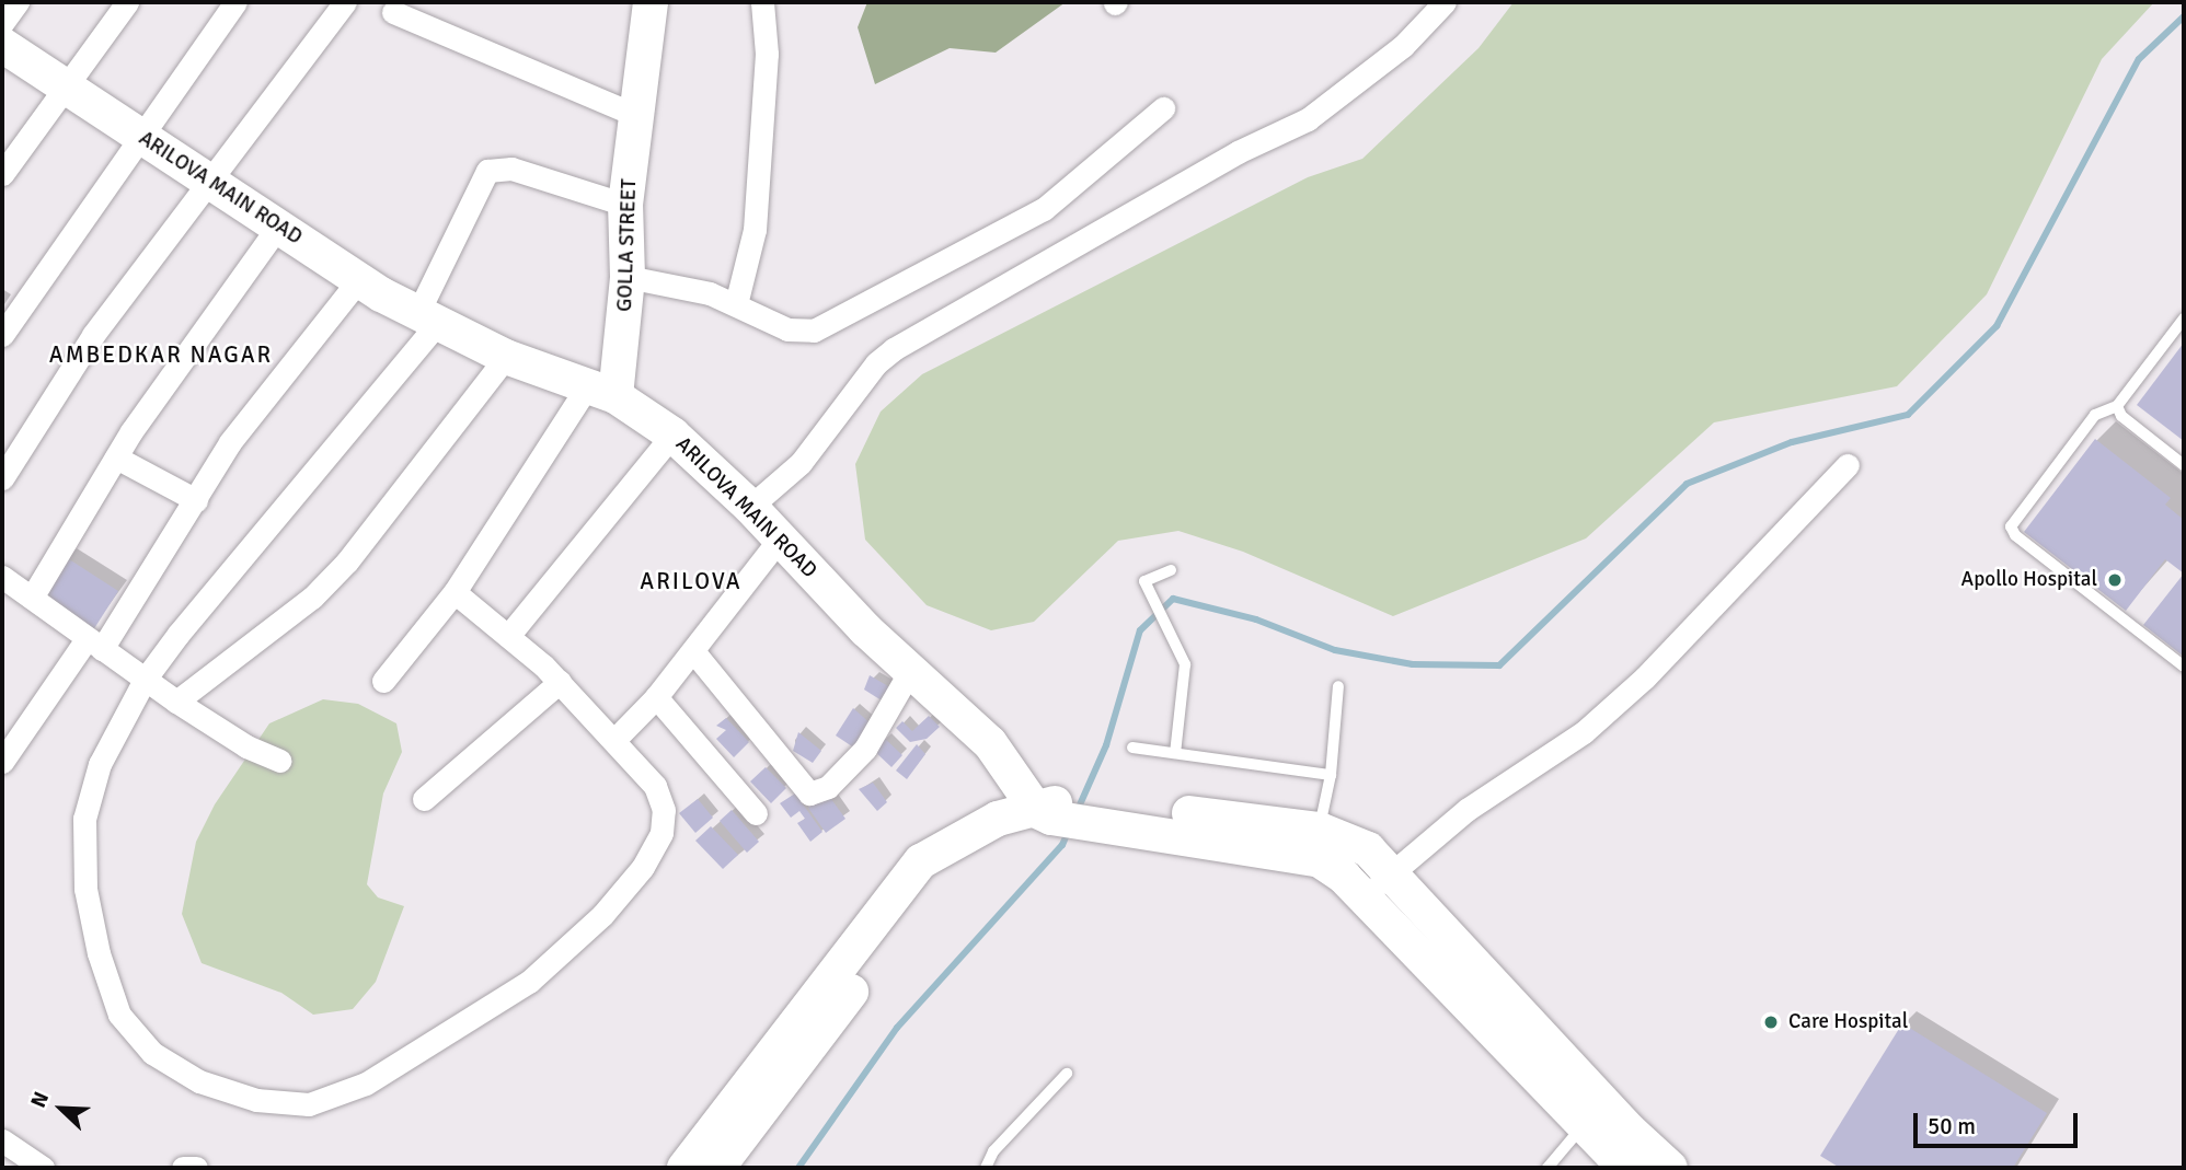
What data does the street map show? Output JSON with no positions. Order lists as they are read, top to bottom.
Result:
{
  "streets": {
    "street": ["ARILOVA MAIN ROAD", "GOLLA STREET"]
  },
  "crossings": [
    ["ARILOVA MAIN ROAD", "GOLLA STREET"]
  ],
  "districts": ["AMBEDKAR NAGAR", "ARILOVA"],
  "places": ["Apollo Hospital", "Care Hospital"],
  "scale_bar": "50 m",
  "north": "top left"
}
